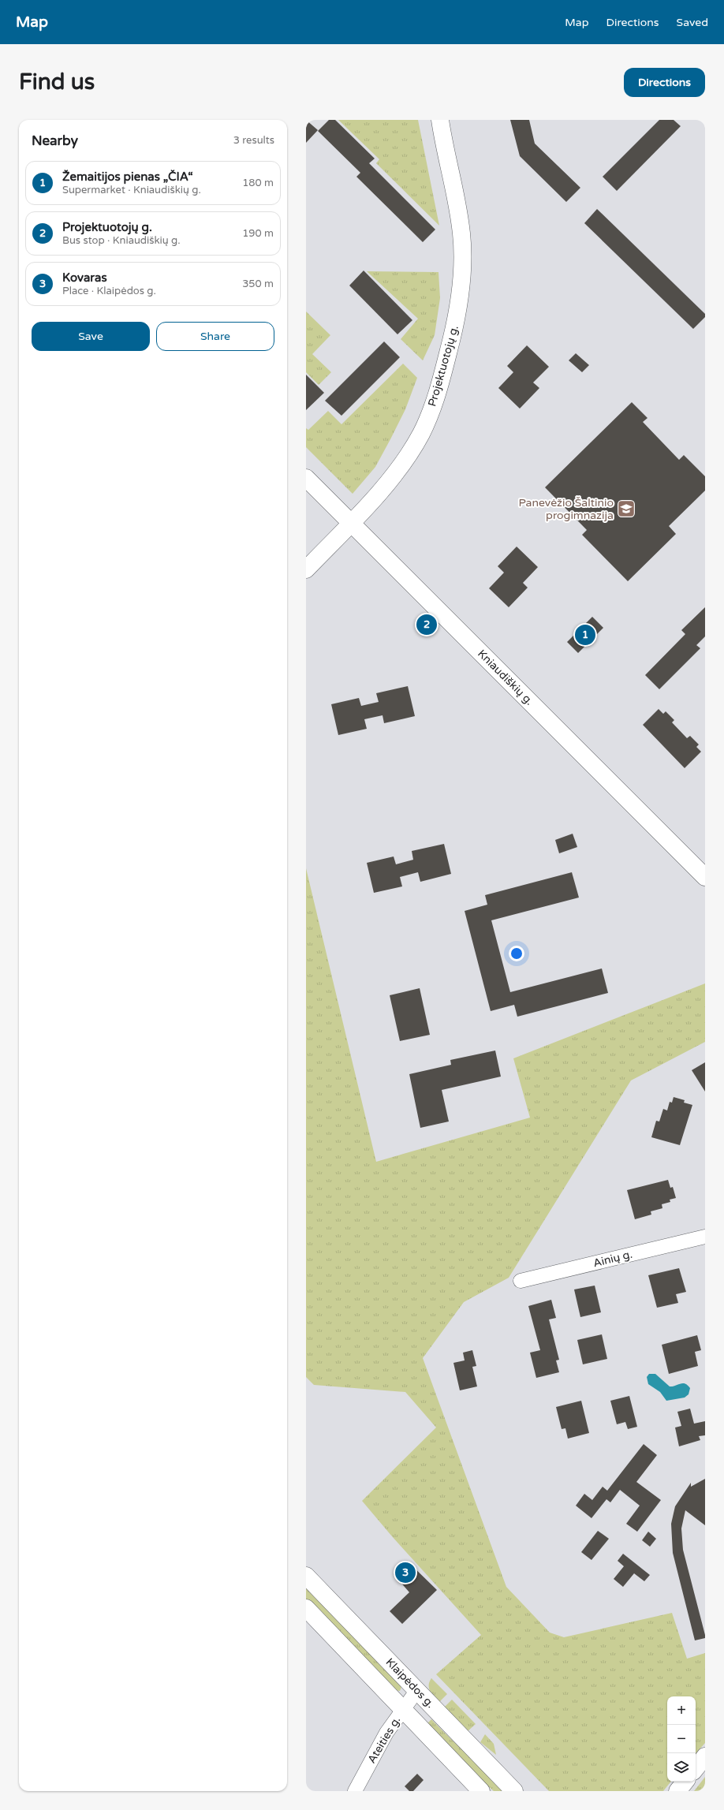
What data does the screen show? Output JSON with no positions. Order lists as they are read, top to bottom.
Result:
{
  "streets": {
    "main road": ["Projektuotojų g.", "Kniaudiškių g.", "Klaipėdos g."],
    "street": ["Ainių g.", "Ateities g."]
  },
  "crossings": [
    ["Projektuotojų g.", "Kniaudiškių g."],
    ["Klaipėdos g.", "Ateities g."]
  ],
  "places": {
    "school or university": ["Panevėžio Šaltinio progimnazija"]
  },
  "page": {
    "header": "Map",
    "nav": ["Map", "Directions", "Saved"],
    "buttons": [
      "Directions",
      ["Save", "Share"]
    ],
    "title": "Find us",
    "heading": ["Nearby", "3 results"],
    "list": [
      {
        "mark": "1",
        "name": "Žemaitijos pienas „ČIA“",
        "note": "Supermarket · Kniaudiškių g.",
        "value": "180 m"
      },
      {
        "mark": "2",
        "name": "Projektuotojų g.",
        "note": "Bus stop · Kniaudiškių g.",
        "value": "190 m"
      },
      {
        "mark": "3",
        "name": "Kovaras",
        "note": "Place · Klaipėdos g.",
        "value": "350 m"
      }
    ],
    "pins": ["2", "1", "3"],
    "map_buttons": ["+", "−"]
  }
}
